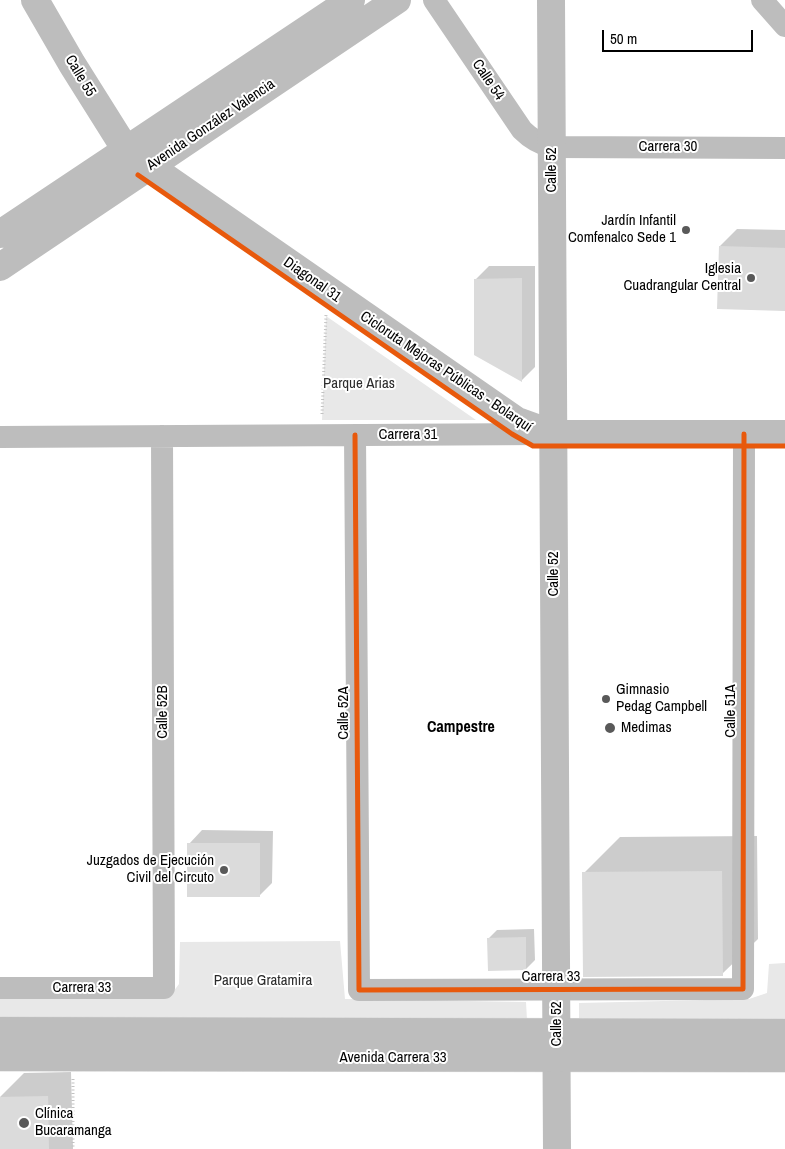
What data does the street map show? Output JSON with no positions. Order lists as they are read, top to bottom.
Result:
{
  "streets": {
    "street": [
      "Calle 55",
      "Calle 54",
      "Avenida González Valencia",
      "Carrera 30",
      "Calle 52",
      "Diagonal 31",
      "Carrera 31",
      "Calle 51A",
      "Calle 52B",
      "Calle 52A",
      "Carrera 33",
      "Avenida Carrera 33"
    ],
    "cycle path": ["Cicloruta Mejoras Públicas - Bolarquí"]
  },
  "crossings": [
    ["Calle 55", "Avenida González Valencia"],
    ["Calle 55", "Diagonal 31"],
    ["Calle 54", "Carrera 30"],
    ["Calle 54", "Calle 52"],
    ["Avenida González Valencia", "Diagonal 31"],
    ["Carrera 30", "Calle 52"],
    ["Calle 52", "Diagonal 31"],
    ["Calle 52", "Carrera 31"],
    ["Calle 52", "Carrera 33"],
    ["Calle 52", "Avenida Carrera 33"],
    ["Diagonal 31", "Carrera 31"],
    ["Carrera 31", "Calle 51A"],
    ["Carrera 31", "Calle 52B"],
    ["Carrera 31", "Calle 52A"],
    ["Calle 51A", "Carrera 33"],
    ["Calle 52B", "Carrera 33"],
    ["Calle 52A", "Carrera 33"]
  ],
  "districts": ["Campestre"],
  "parks": ["Parque Arias", "Parque Gratamira"],
  "places": [
    "Jardín Infantil Comfenalco Sede 1",
    "Iglesia Cuadrangular Central",
    "Gimnasio Pedag Campbell",
    "Medimas",
    "Juzgados de Ejecución Civil del Circuto",
    "Clínica Bucaramanga"
  ],
  "scale_bar": "50 m"
}
